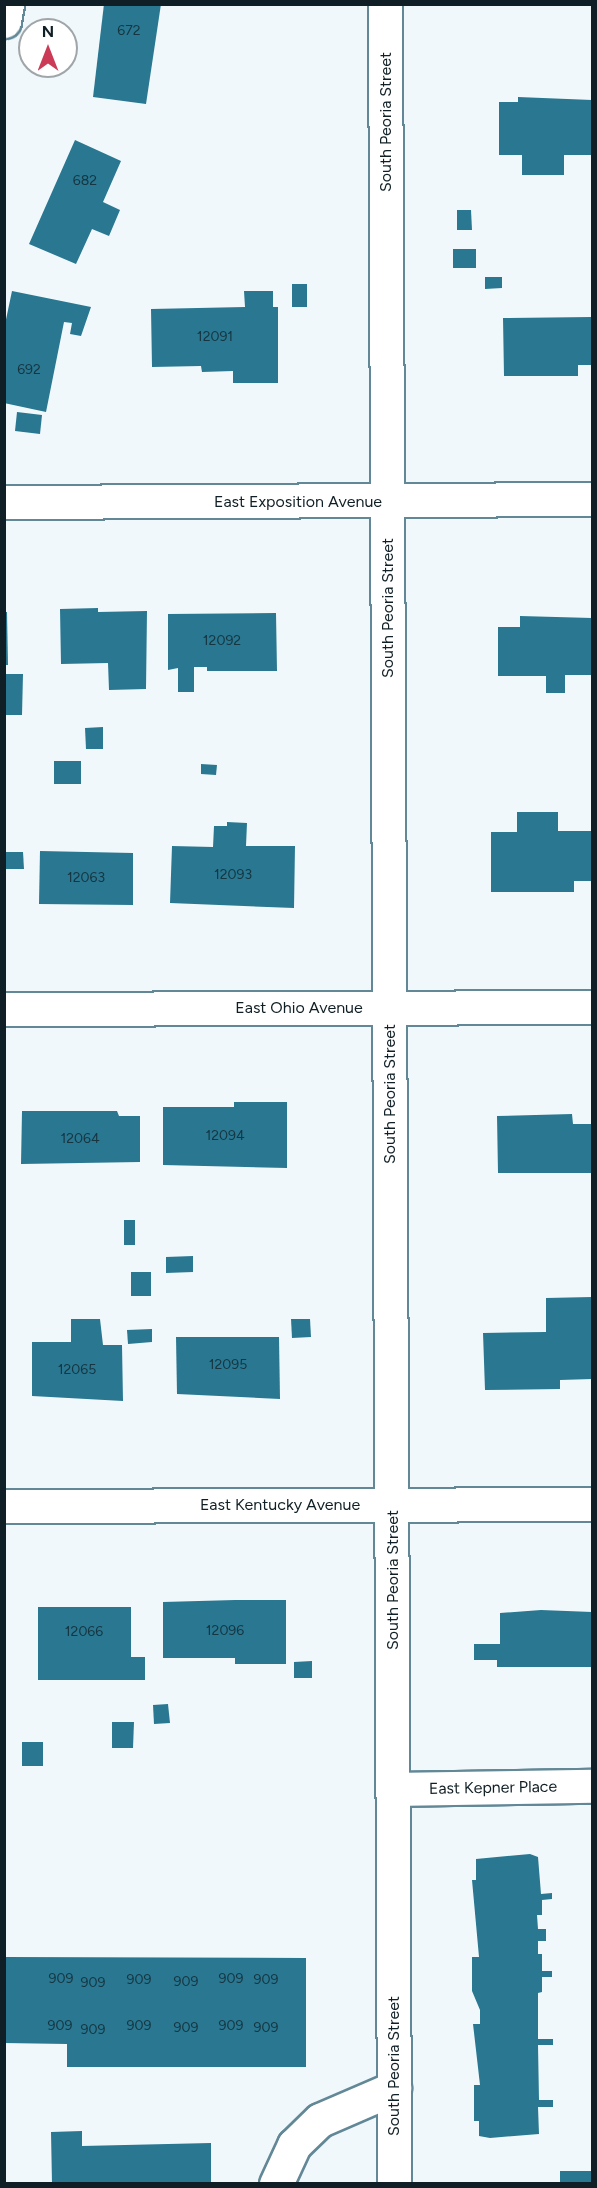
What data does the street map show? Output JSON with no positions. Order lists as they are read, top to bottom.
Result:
{
  "streets": {
    "main road": [
      "South Peoria Street",
      "East Exposition Avenue",
      "East Ohio Avenue",
      "East Kentucky Avenue",
      "East Kepner Place"
    ]
  },
  "crossings": [
    ["South Peoria Street", "East Exposition Avenue"],
    ["South Peoria Street", "East Ohio Avenue"],
    ["South Peoria Street", "East Kentucky Avenue"],
    ["South Peoria Street", "East Kepner Place"]
  ],
  "house_numbers": [
    "672",
    "682",
    "12091",
    "692",
    "12092",
    "12093",
    "12063",
    "12094",
    "12064",
    "12095",
    "12065",
    "12096",
    "12066",
    "909",
    "909",
    "909",
    "909",
    "909",
    "909",
    "909",
    "909",
    "909",
    "909",
    "909",
    "909"
  ],
  "north": "top"
}
